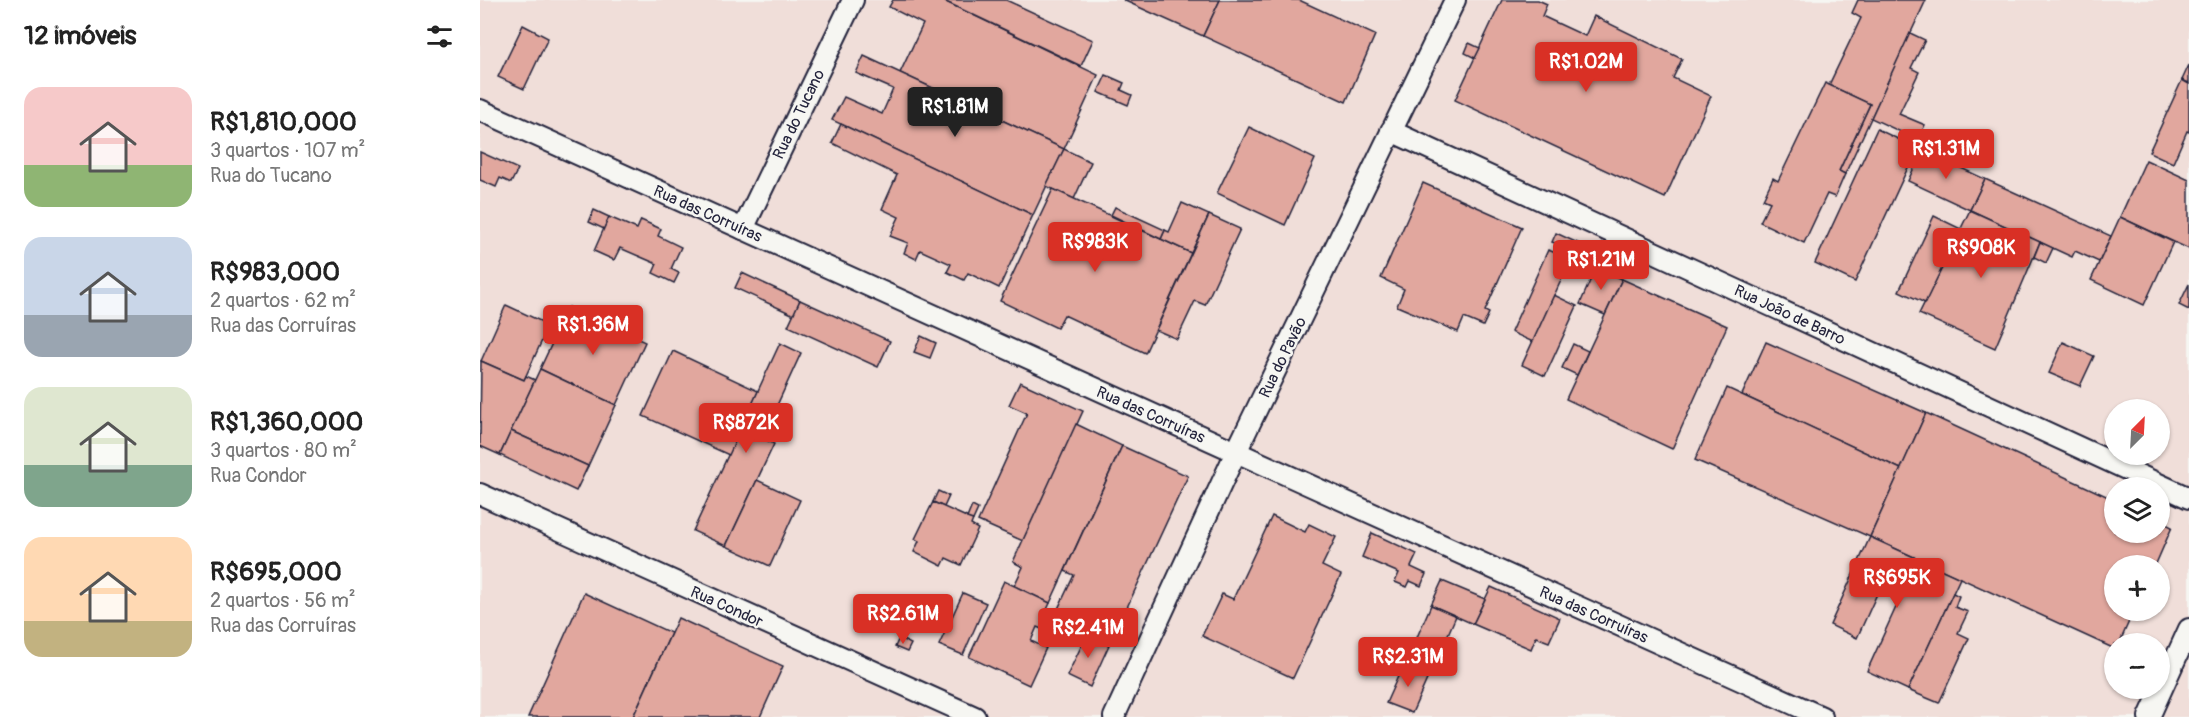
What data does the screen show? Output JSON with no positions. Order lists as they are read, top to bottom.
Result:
{
  "streets": {
    "street": [
      "Rua do Tucano",
      "Rua das Corruíras",
      "Rua João de Barro",
      "Rua do Pavão",
      "Rua Condor"
    ]
  },
  "crossings": [
    ["Rua do Tucano", "Rua das Corruíras"],
    ["Rua das Corruíras", "Rua do Pavão"],
    ["Rua João de Barro", "Rua do Pavão"]
  ],
  "north": "top right",
  "page": {
    "heading": "12 imóveis",
    "price": [
      "R$1.02M",
      "R$1.81M",
      "R$1.31M",
      "R$983K",
      "R$908K",
      "R$1.21M",
      "R$1.36M",
      "R$872K",
      "R$695K",
      "R$2.61M",
      "R$2.41M",
      "R$2.31M"
    ],
    "list": [
      {
        "name": "R$1,810,000",
        "note": "3 quartos · 107 m² · Rua do Tucano"
      },
      {
        "name": "R$983,000",
        "note": "2 quartos · 62 m² · Rua das Corruíras"
      },
      {
        "name": "R$1,360,000",
        "note": "3 quartos · 80 m² · Rua Condor"
      },
      {
        "name": "R$695,000",
        "note": "2 quartos · 56 m² · Rua das Corruíras"
      }
    ],
    "map_buttons": ["+", "−"]
  }
}
